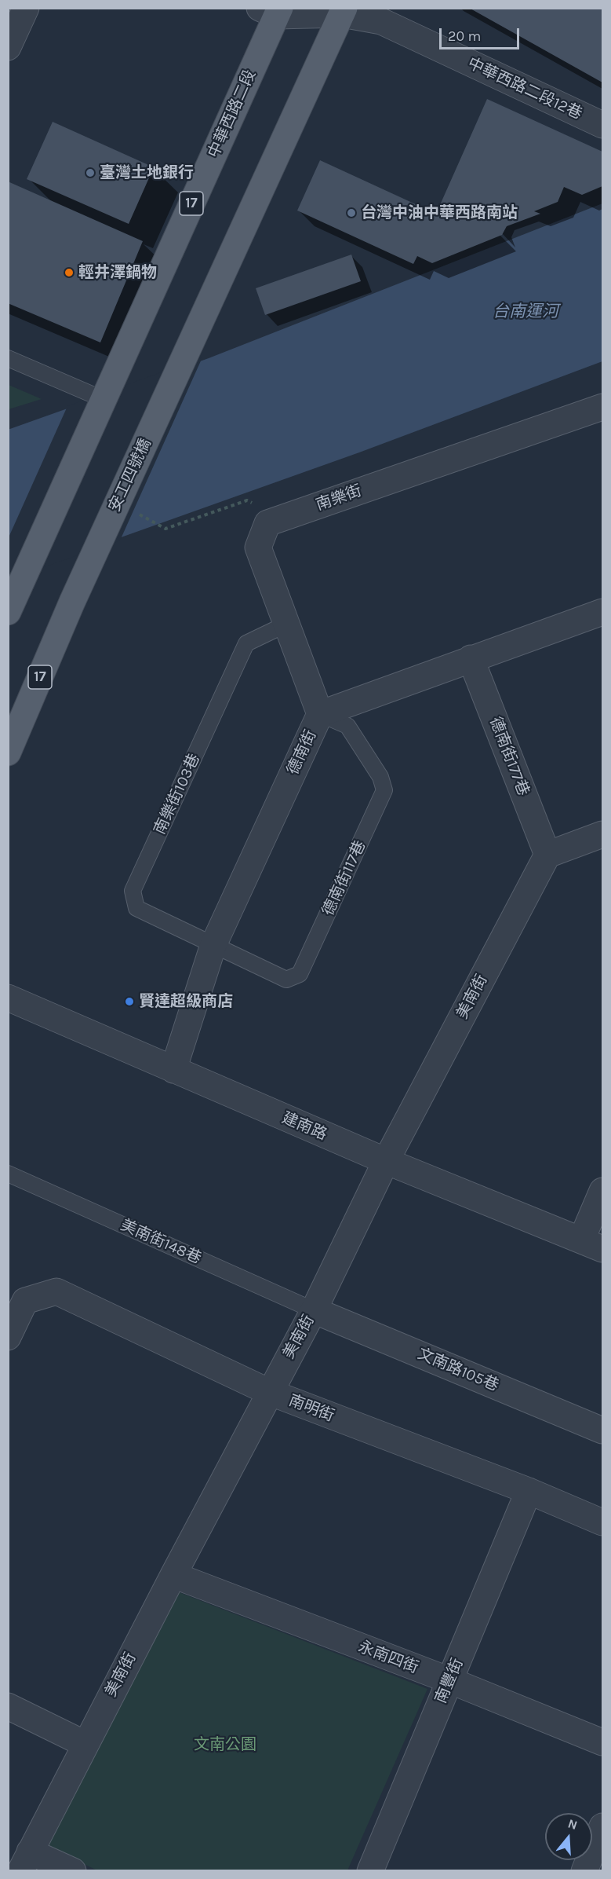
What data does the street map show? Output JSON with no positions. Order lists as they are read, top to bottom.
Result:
{
  "streets": {
    "main road": ["中華西路二段", "17", "安工四號橋"],
    "street": [
      "中華西路二段12巷",
      "南樂街",
      "德南街",
      "德南街177巷",
      "美南街",
      "建南路",
      "文南路105巷",
      "南明街",
      "永南四街",
      "南豐街"
    ],
    "lane": ["南樂街103巷", "德南街117巷", "美南街148巷"]
  },
  "crossings": [
    ["中華西路二段12巷", "中華西路二段"],
    ["中華西路二段12巷", "安工四號橋"],
    ["中華西路二段", "17"],
    ["德南街", "德南街177巷"],
    ["德南街", "南樂街103巷"],
    ["德南街", "德南街117巷"],
    ["德南街", "建南路"],
    ["德南街177巷", "美南街"],
    ["南樂街103巷", "德南街117巷"],
    ["美南街", "建南路"],
    ["美南街", "美南街148巷"],
    ["美南街", "文南路105巷"],
    ["美南街", "南明街"],
    ["美南街", "永南四街"],
    ["美南街148巷", "文南路105巷"],
    ["南明街", "南豐街"],
    ["永南四街", "南豐街"]
  ],
  "water": ["台南運河"],
  "parks": ["文南公園"],
  "places": [
    "臺灣土地銀行",
    "台灣中油中華西路南站",
    "輕井澤鍋物",
    "賢達超級商店"
  ],
  "scale_bar": "20 m",
  "north": "top"
}
